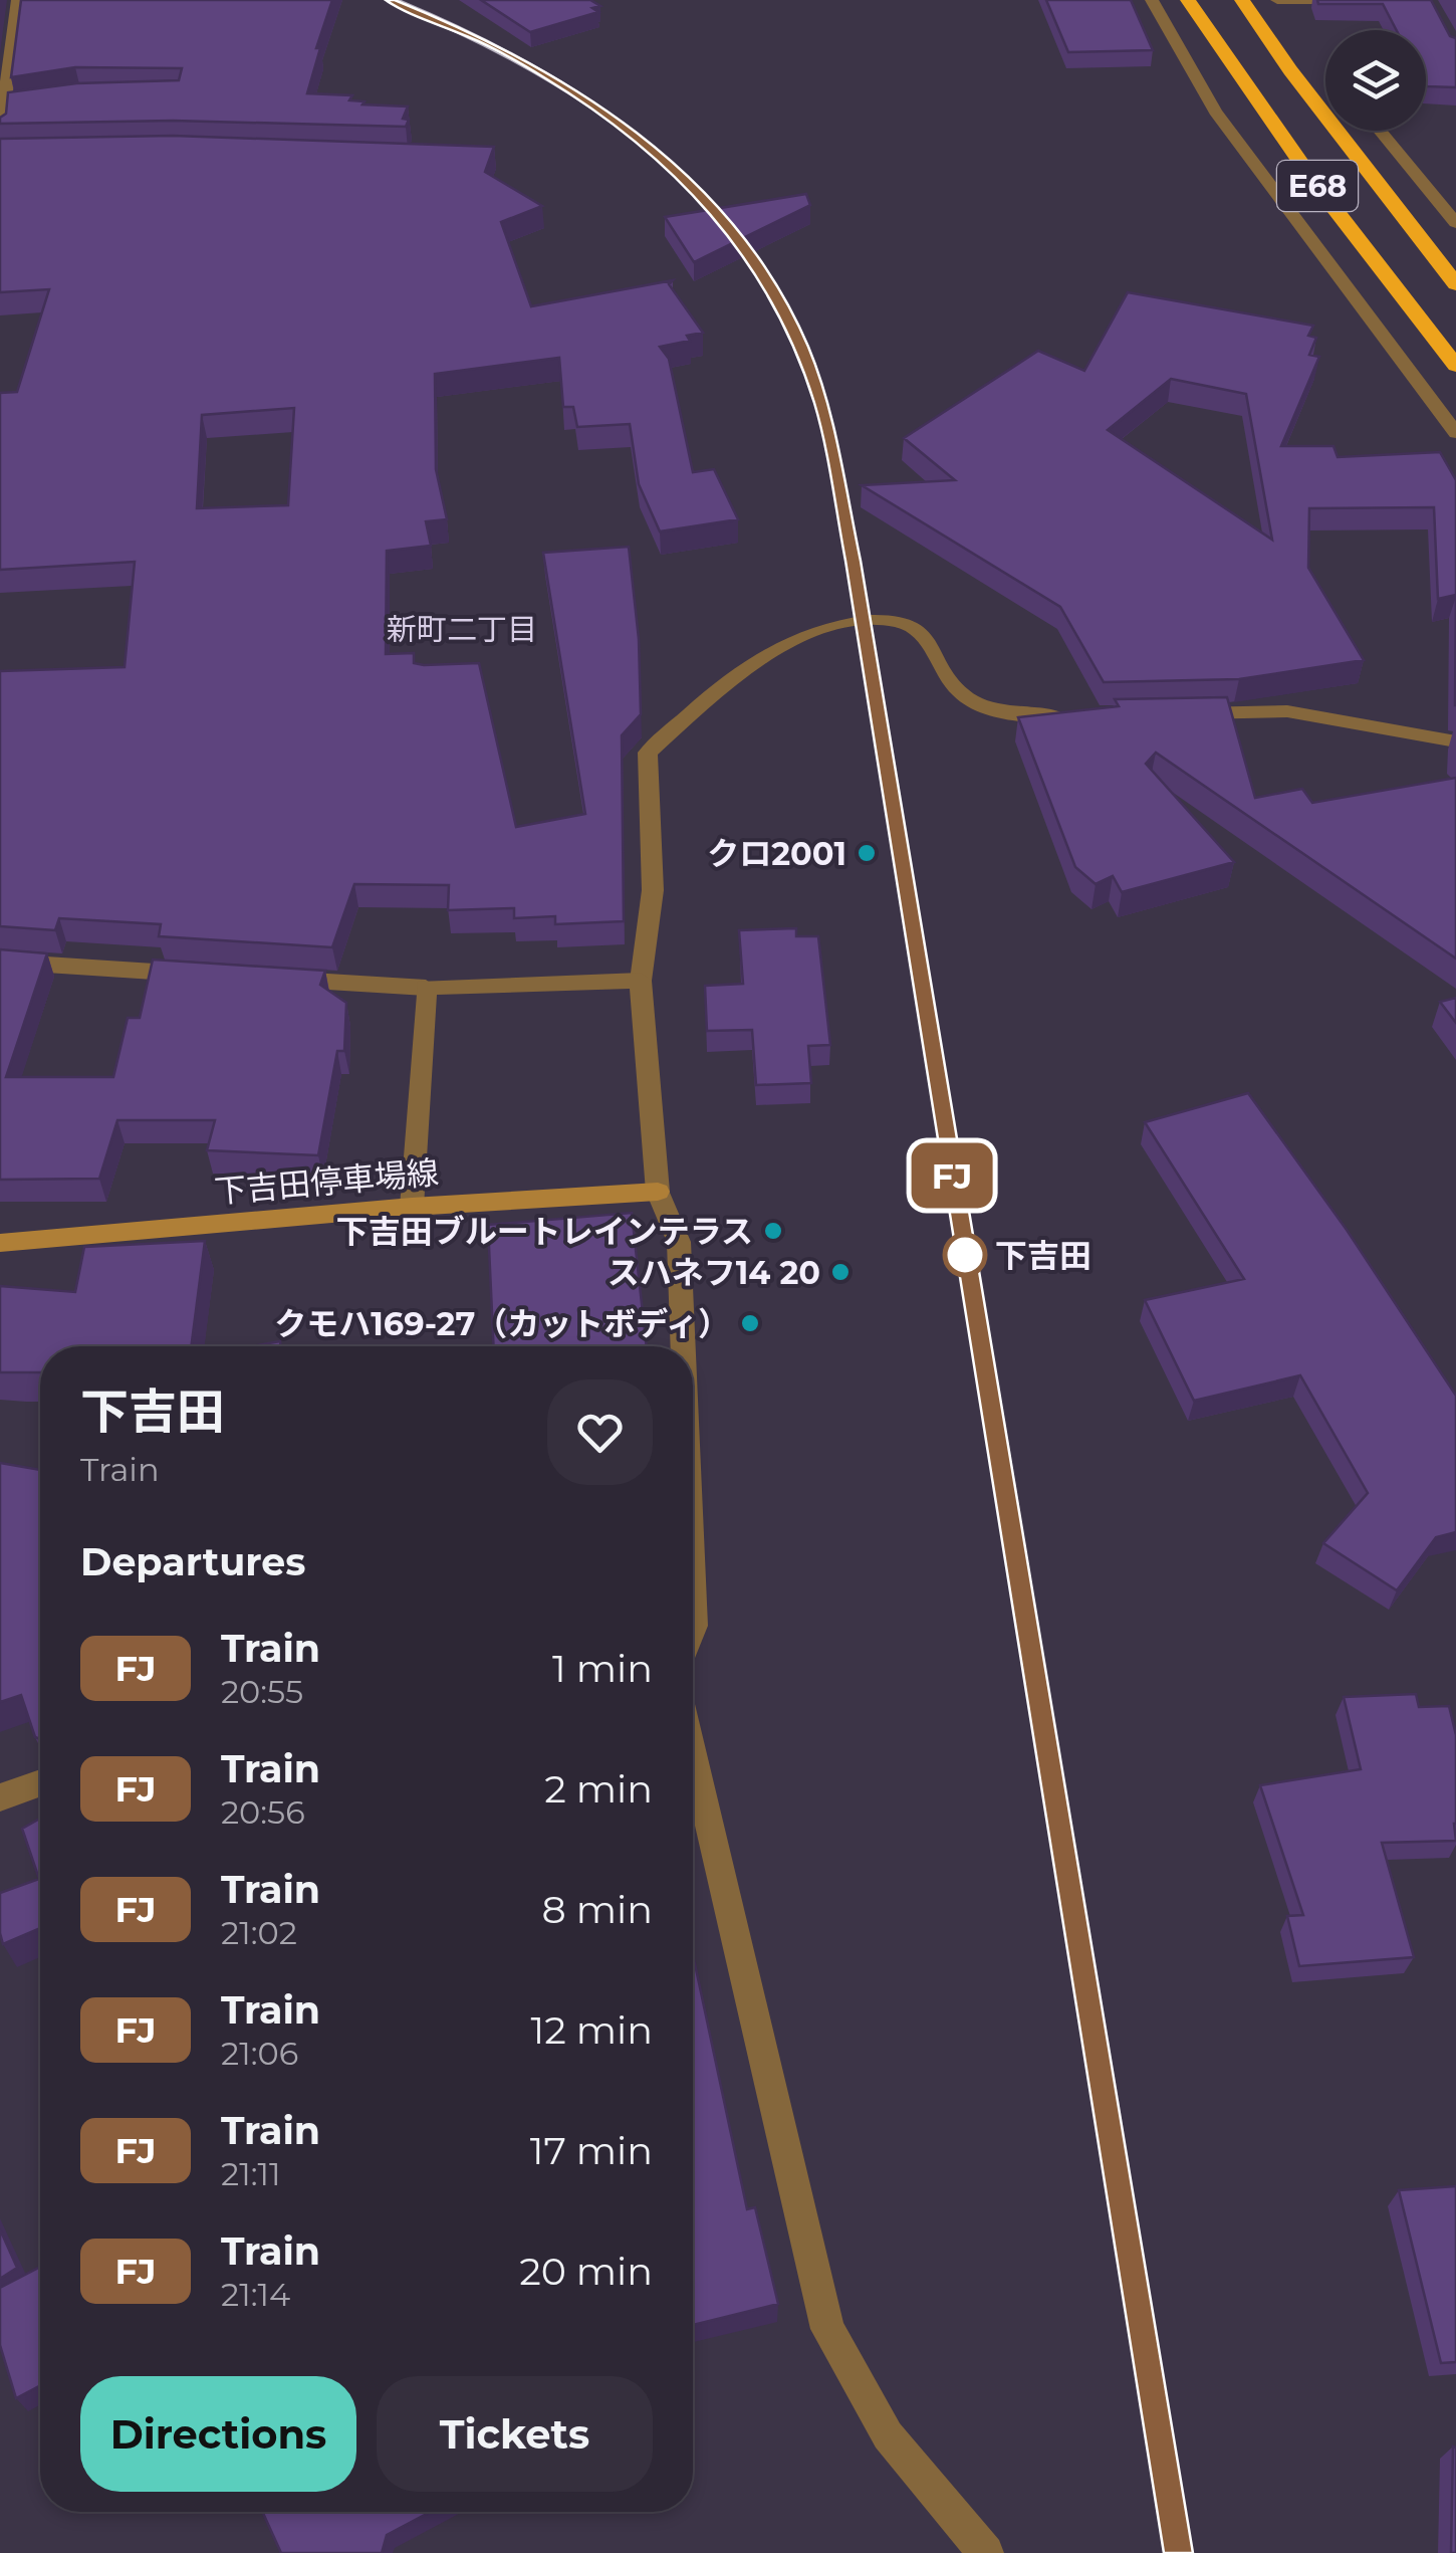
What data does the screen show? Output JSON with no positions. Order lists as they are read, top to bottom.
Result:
{
  "streets": {
    "highway": ["E68"],
    "main road": ["下吉田停車場線"]
  },
  "districts": ["新町二丁目"],
  "places": [
    "クロ2001",
    "下吉田ブルートレインテラス",
    "下吉田",
    "スハネフ14 20",
    "クモハ169-27（カットボディ）"
  ],
  "page": {
    "on_map": "FJ",
    "heading": [
      ["下吉田", "Train"],
      "Departures"
    ],
    "list": [
      {
        "mark": "FJ",
        "name": "Train",
        "note": "20:55",
        "value": "1 min"
      },
      {
        "mark": "FJ",
        "name": "Train",
        "note": "20:56",
        "value": "2 min"
      },
      {
        "mark": "FJ",
        "name": "Train",
        "note": "21:02",
        "value": "8 min"
      },
      {
        "mark": "FJ",
        "name": "Train",
        "note": "21:06",
        "value": "12 min"
      },
      {
        "mark": "FJ",
        "name": "Train",
        "note": "21:11",
        "value": "17 min"
      },
      {
        "mark": "FJ",
        "name": "Train",
        "note": "21:14",
        "value": "20 min"
      }
    ],
    "buttons": ["Directions", "Tickets"]
  }
}
